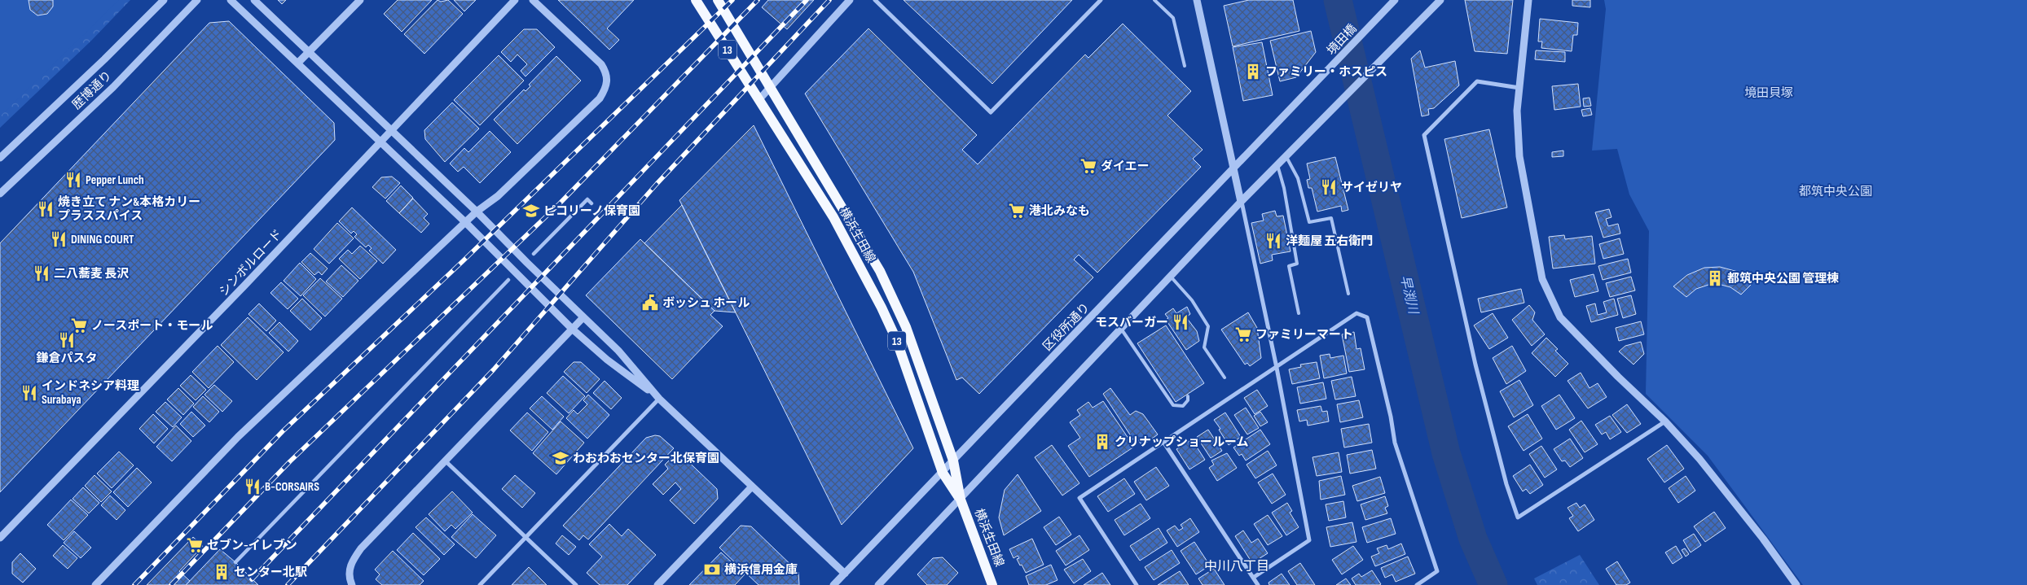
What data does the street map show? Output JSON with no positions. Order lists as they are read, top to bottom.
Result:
{
  "streets": {
    "main road": ["13", "横浜生田線"],
    "street": [
      "境田橋",
      "歴博通り",
      "シンボルロード",
      "区役所通り"
    ]
  },
  "crossings": [
    ["境田橋", "区役所通り"],
    ["横浜生田線", "区役所通り"]
  ],
  "districts": ["中川八丁目"],
  "water": ["早渕川"],
  "parks": ["境田貝塚", "都筑中央公園"],
  "places": {
    "building": [
      "ファミリー・ホスピス",
      "都筑中央公園 管理棟",
      "クリナップショールーム",
      "センター北駅"
    ],
    "supermarket": [
      "ダイエー",
      "港北みなも",
      "ノースポート・モール",
      "ファミリーマート",
      "セブン-イレブン"
    ],
    "restaurant": [
      "Pepper Lunch",
      "サイゼリヤ",
      "焼き立て ナン&本格カリー プラススパイス",
      "DINING COURT",
      "洋麺屋 五右衛門",
      "二八蕎麦 長沢",
      "モスバーガー",
      "鎌倉パスタ",
      "インドネシア料理 Surabaya",
      "B-CORSAIRS"
    ],
    "school or university": ["ピコリーノ保育園", "わおわおセンター北保育園"],
    "public building": ["ボッシュ ホール"],
    "bank": ["横浜信用金庫"]
  }
}
